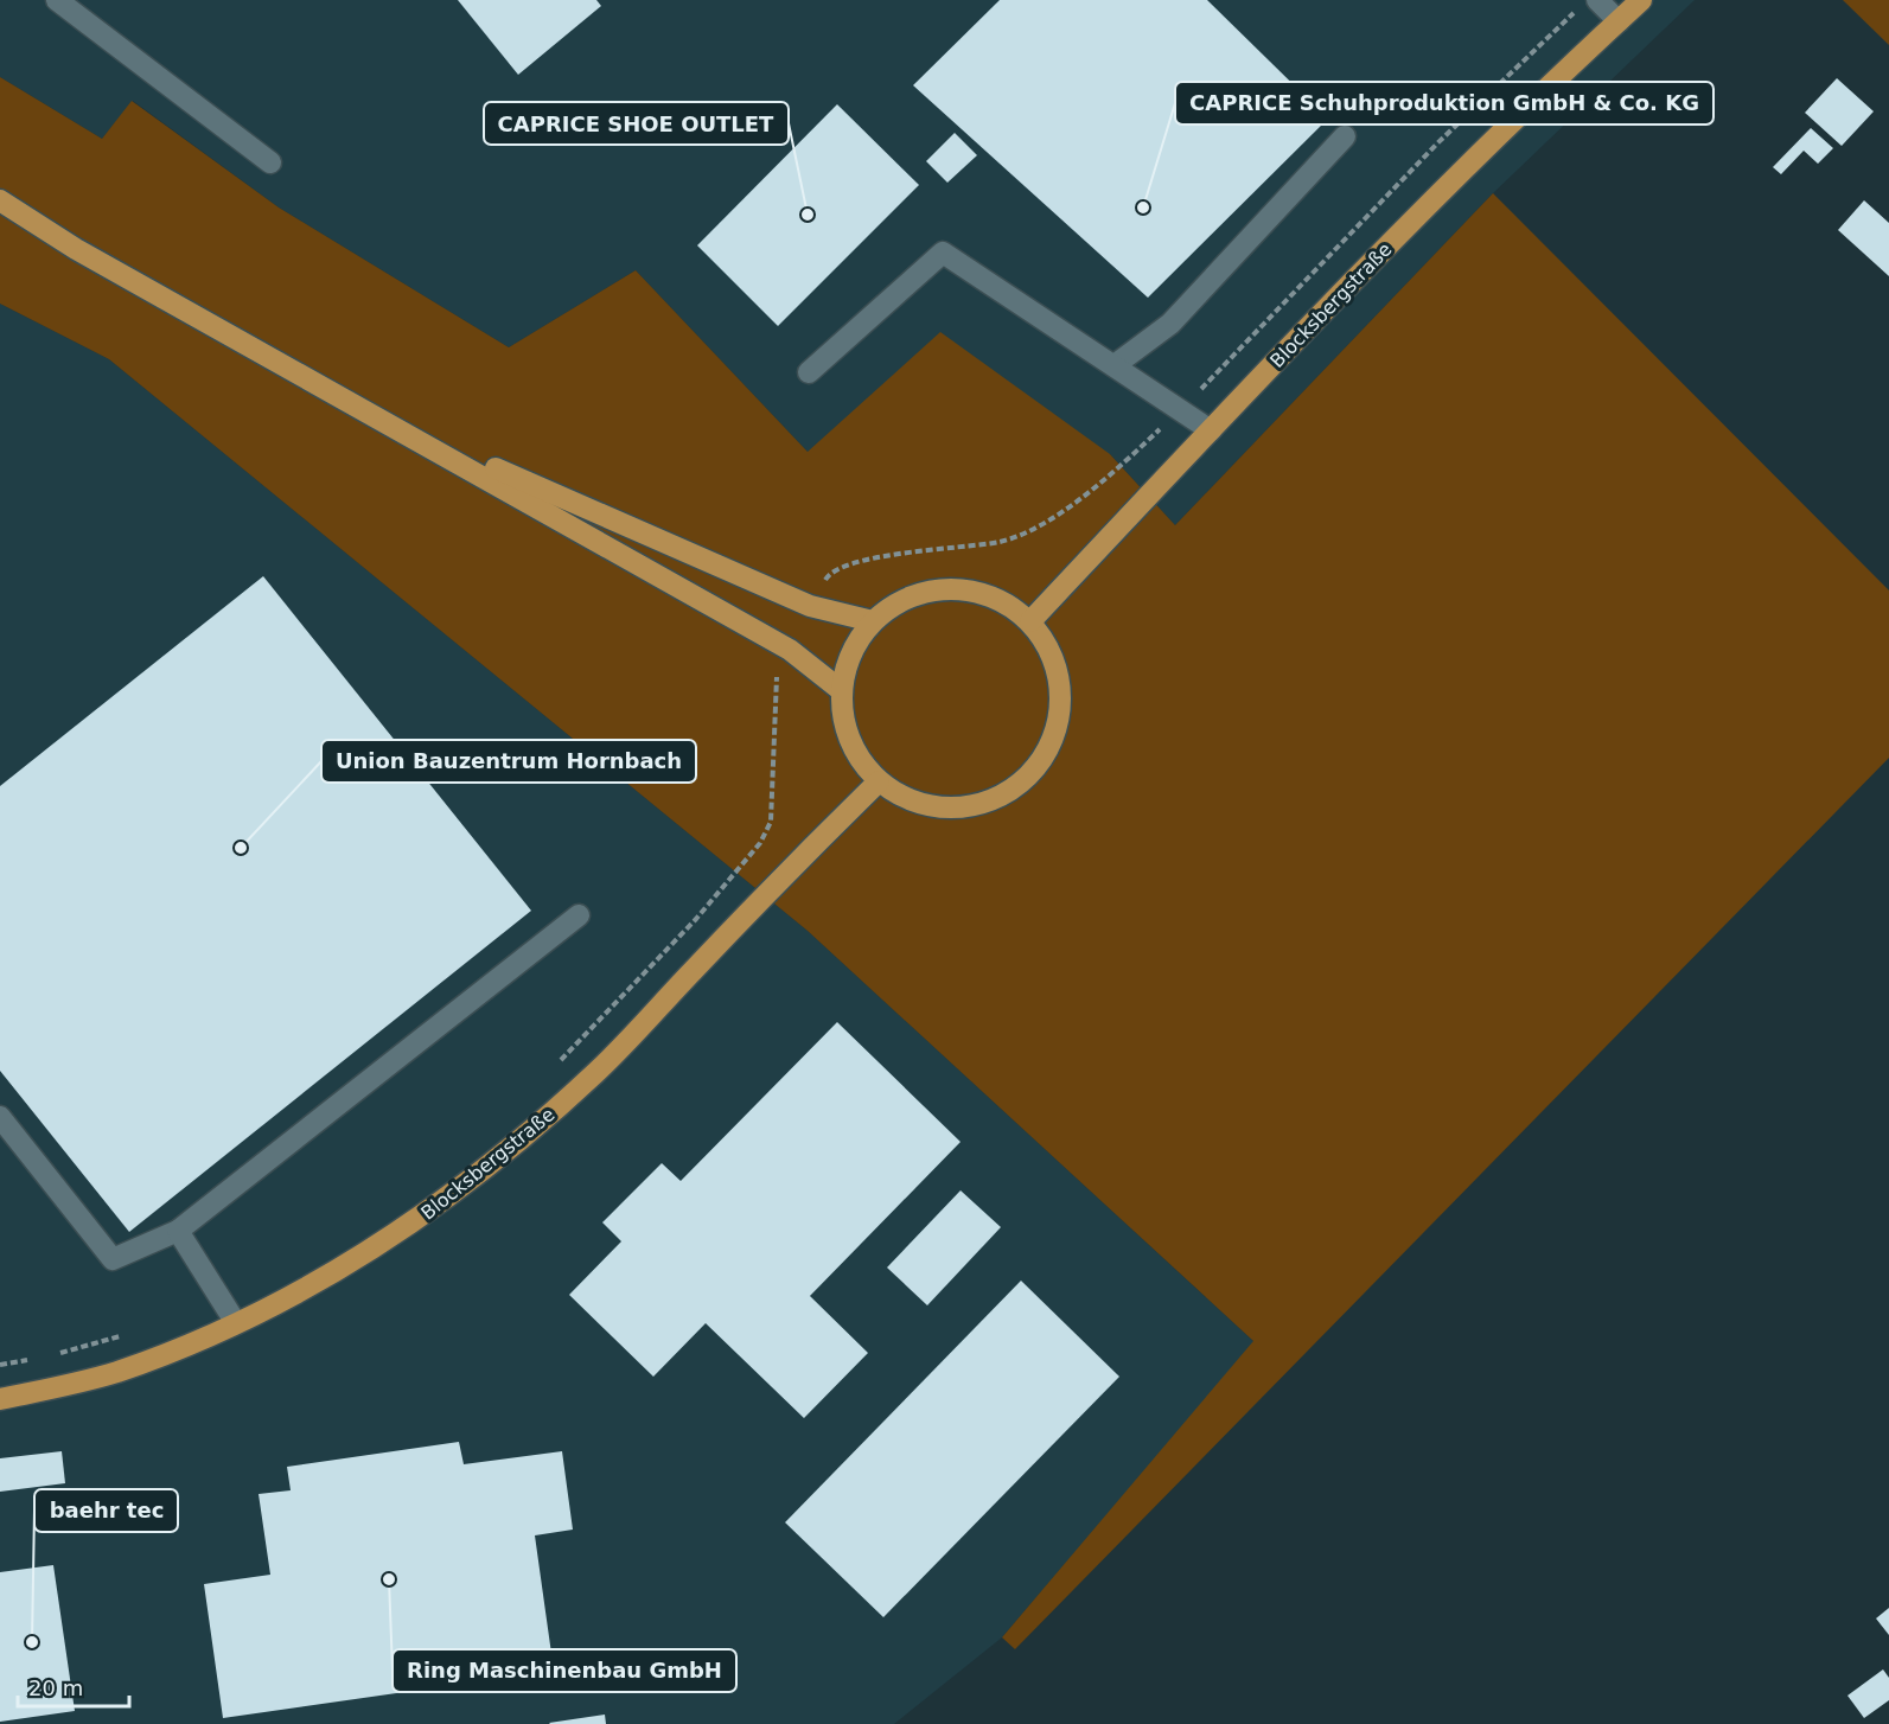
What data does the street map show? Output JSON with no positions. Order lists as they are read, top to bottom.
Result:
{
  "streets": {
    "main road": ["Blocksbergstraße"]
  },
  "places": [
    "CAPRICE Schuhproduktion GmbH & Co. KG",
    "CAPRICE SHOE OUTLET",
    "Union Bauzentrum Hornbach",
    "Ring Maschinenbau GmbH",
    "baehr tec"
  ],
  "scale_bar": "20 m"
}
